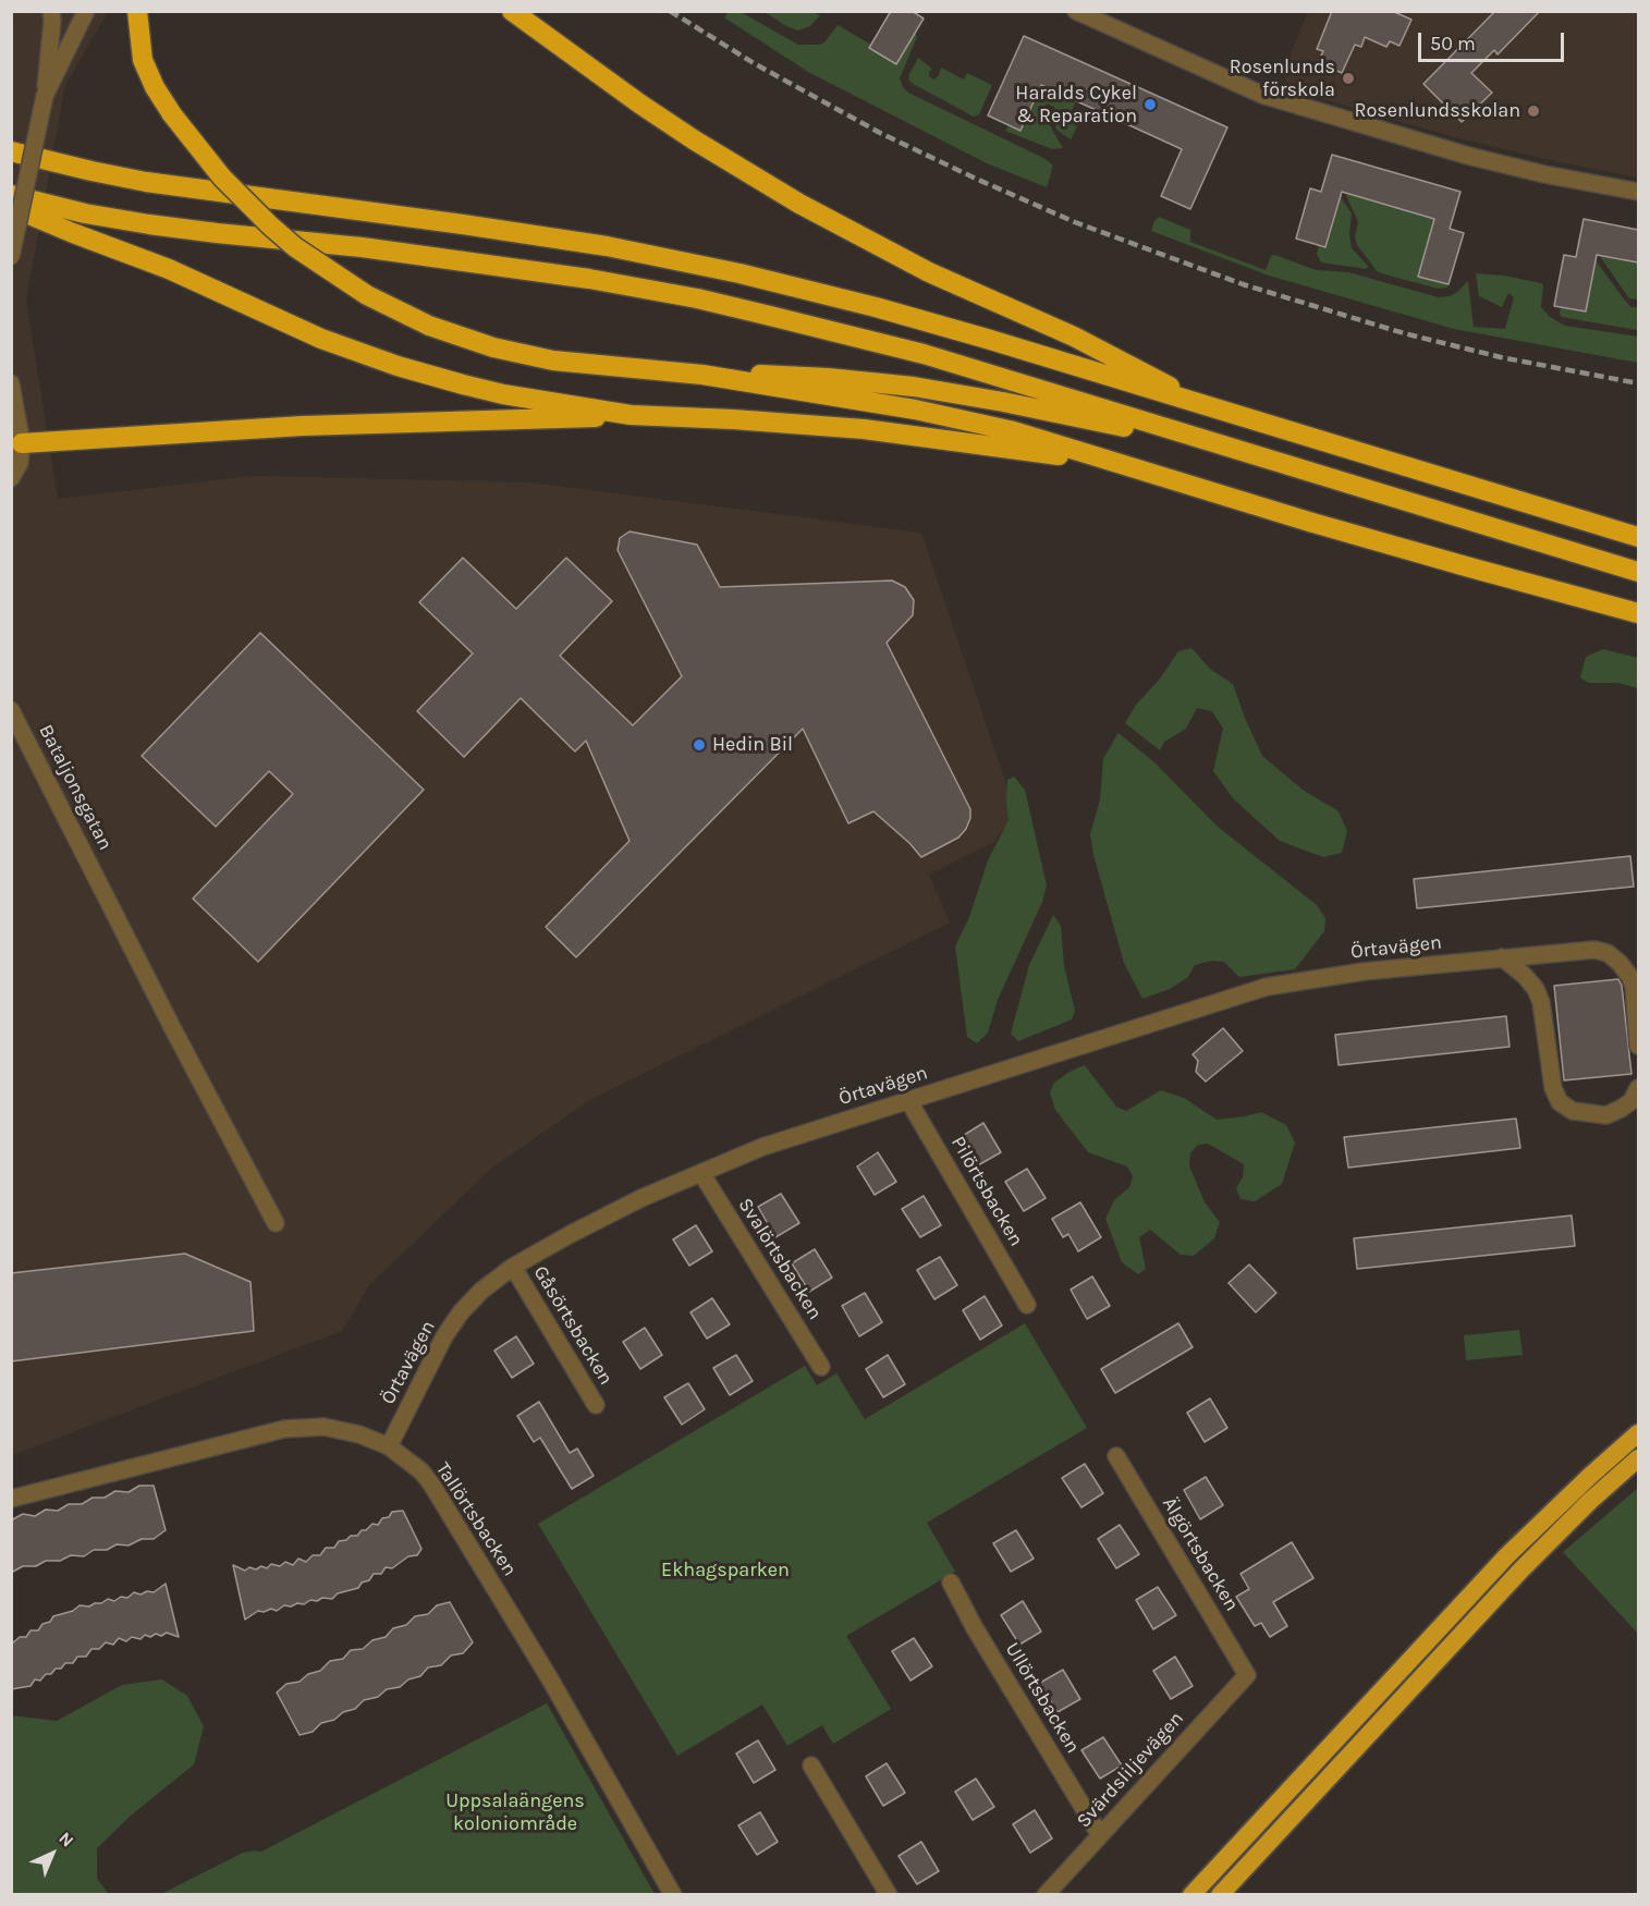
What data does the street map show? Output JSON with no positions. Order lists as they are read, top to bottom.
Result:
{
  "streets": {
    "street": [
      "Bataljonsgatan",
      "Örtavägen",
      "Pilörtsbacken",
      "Svalörtsbacken",
      "Gåsörtsbacken",
      "Tallörtsbacken",
      "Älgörtsbacken",
      "Ullörtsbacken",
      "Svärdsliljevägen"
    ]
  },
  "crossings": [
    ["Örtavägen", "Pilörtsbacken"],
    ["Örtavägen", "Svalörtsbacken"],
    ["Örtavägen", "Gåsörtsbacken"],
    ["Örtavägen", "Tallörtsbacken"],
    ["Älgörtsbacken", "Svärdsliljevägen"],
    ["Ullörtsbacken", "Svärdsliljevägen"]
  ],
  "parks": ["Ekhagsparken", "Uppsalaängens koloniområde"],
  "places": [
    "Rosenlunds förskola",
    "Haralds Cykel & Reparation",
    "Rosenlundsskolan",
    "Hedin Bil"
  ],
  "scale_bar": "50 m",
  "north": "top right"
}
